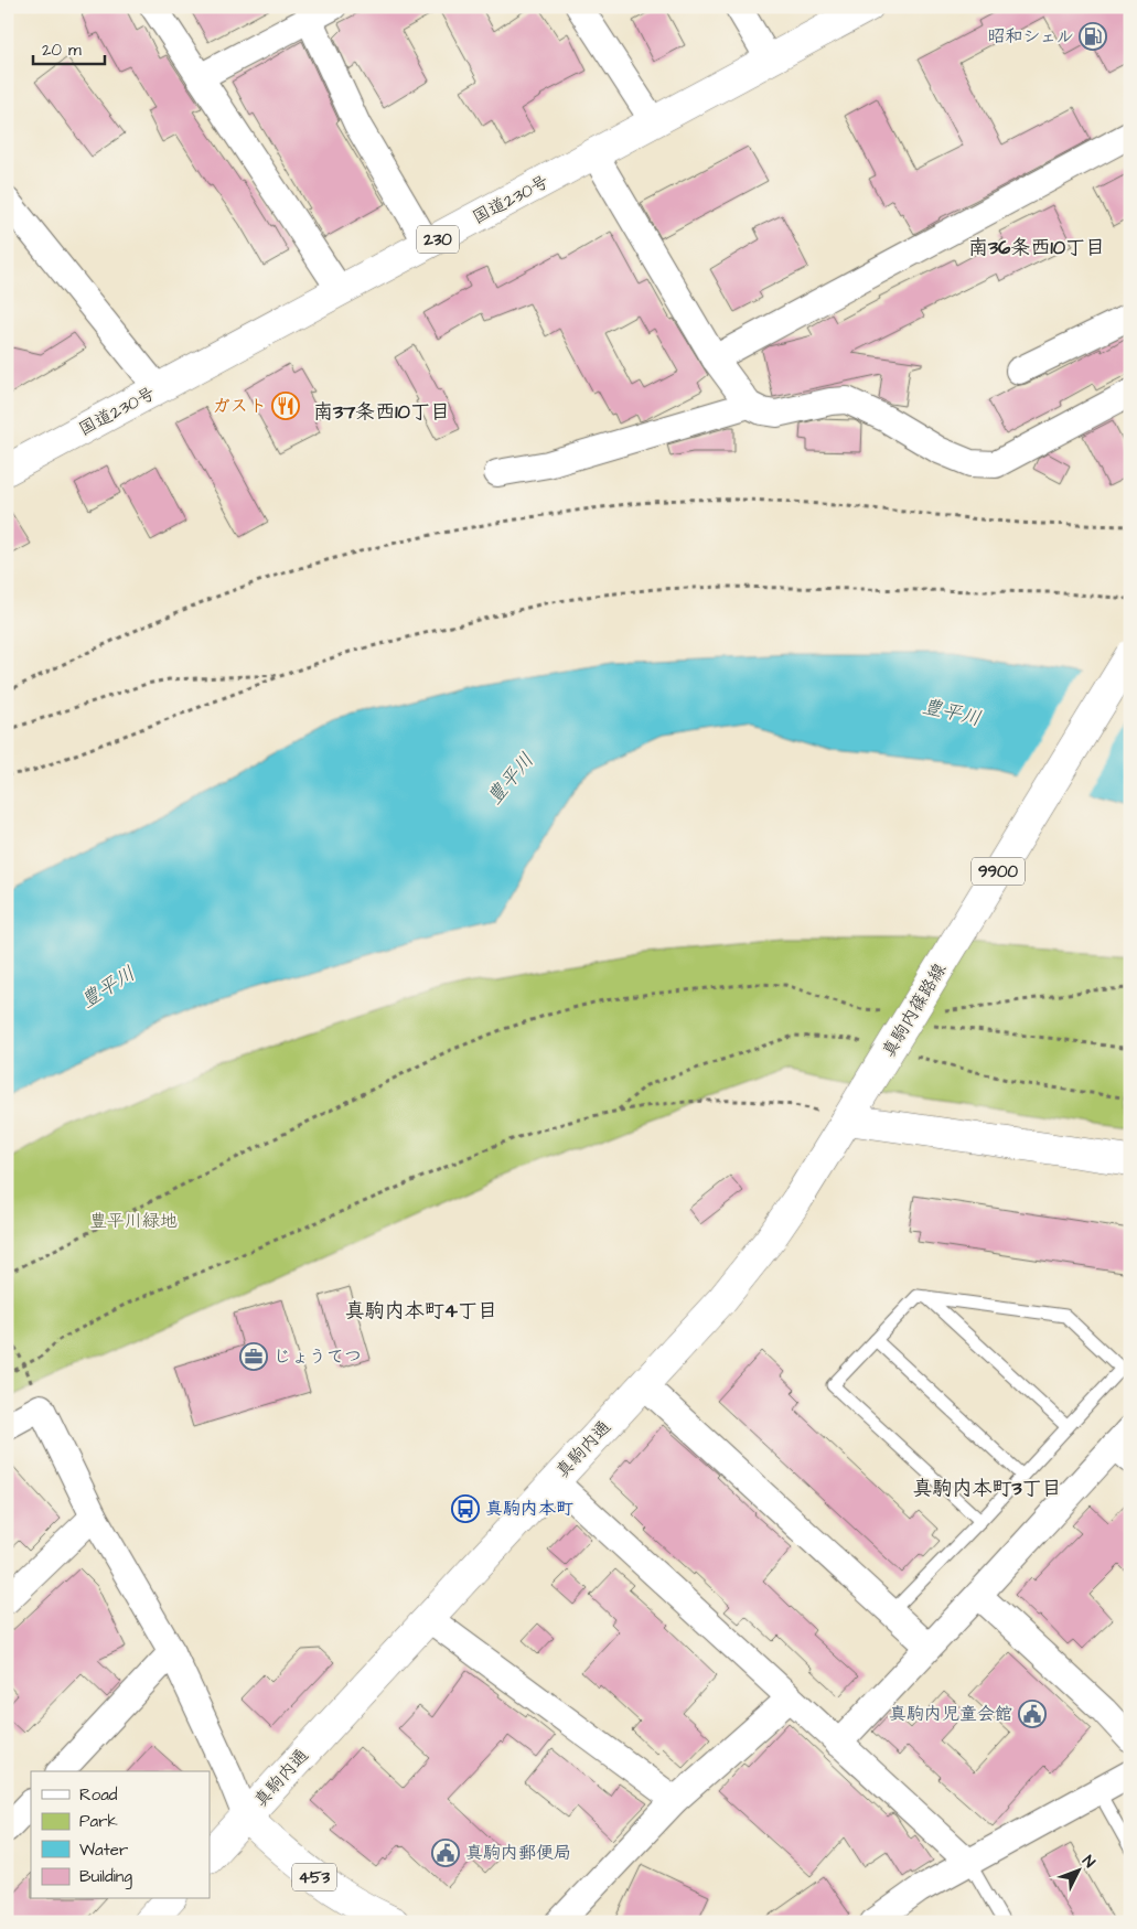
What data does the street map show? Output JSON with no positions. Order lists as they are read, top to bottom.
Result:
{
  "streets": {
    "main road": [
      "国道230号",
      "230",
      "9900",
      "真駒内篠路線",
      "真駒内通",
      "453"
    ]
  },
  "crossings": [
    ["真駒内篠路線", "真駒内通"],
    ["真駒内通", "453"]
  ],
  "districts": [
    "南36条西10丁目",
    "南37条西10丁目",
    "真駒内本町4丁目",
    "真駒内本町3丁目"
  ],
  "water": ["豊平川"],
  "parks": ["豊平川緑地"],
  "places": {
    "fuel station": ["昭和シェル"],
    "restaurant": ["ガスト"],
    "office": ["じょうてつ"],
    "bus stop": ["真駒内本町"],
    "public building": ["真駒内児童会館", "真駒内郵便局"]
  },
  "legend": [
    "Road",
    "Park",
    "Water",
    "Building"
  ],
  "scale_bar": "20 m",
  "north": "top right"
}
